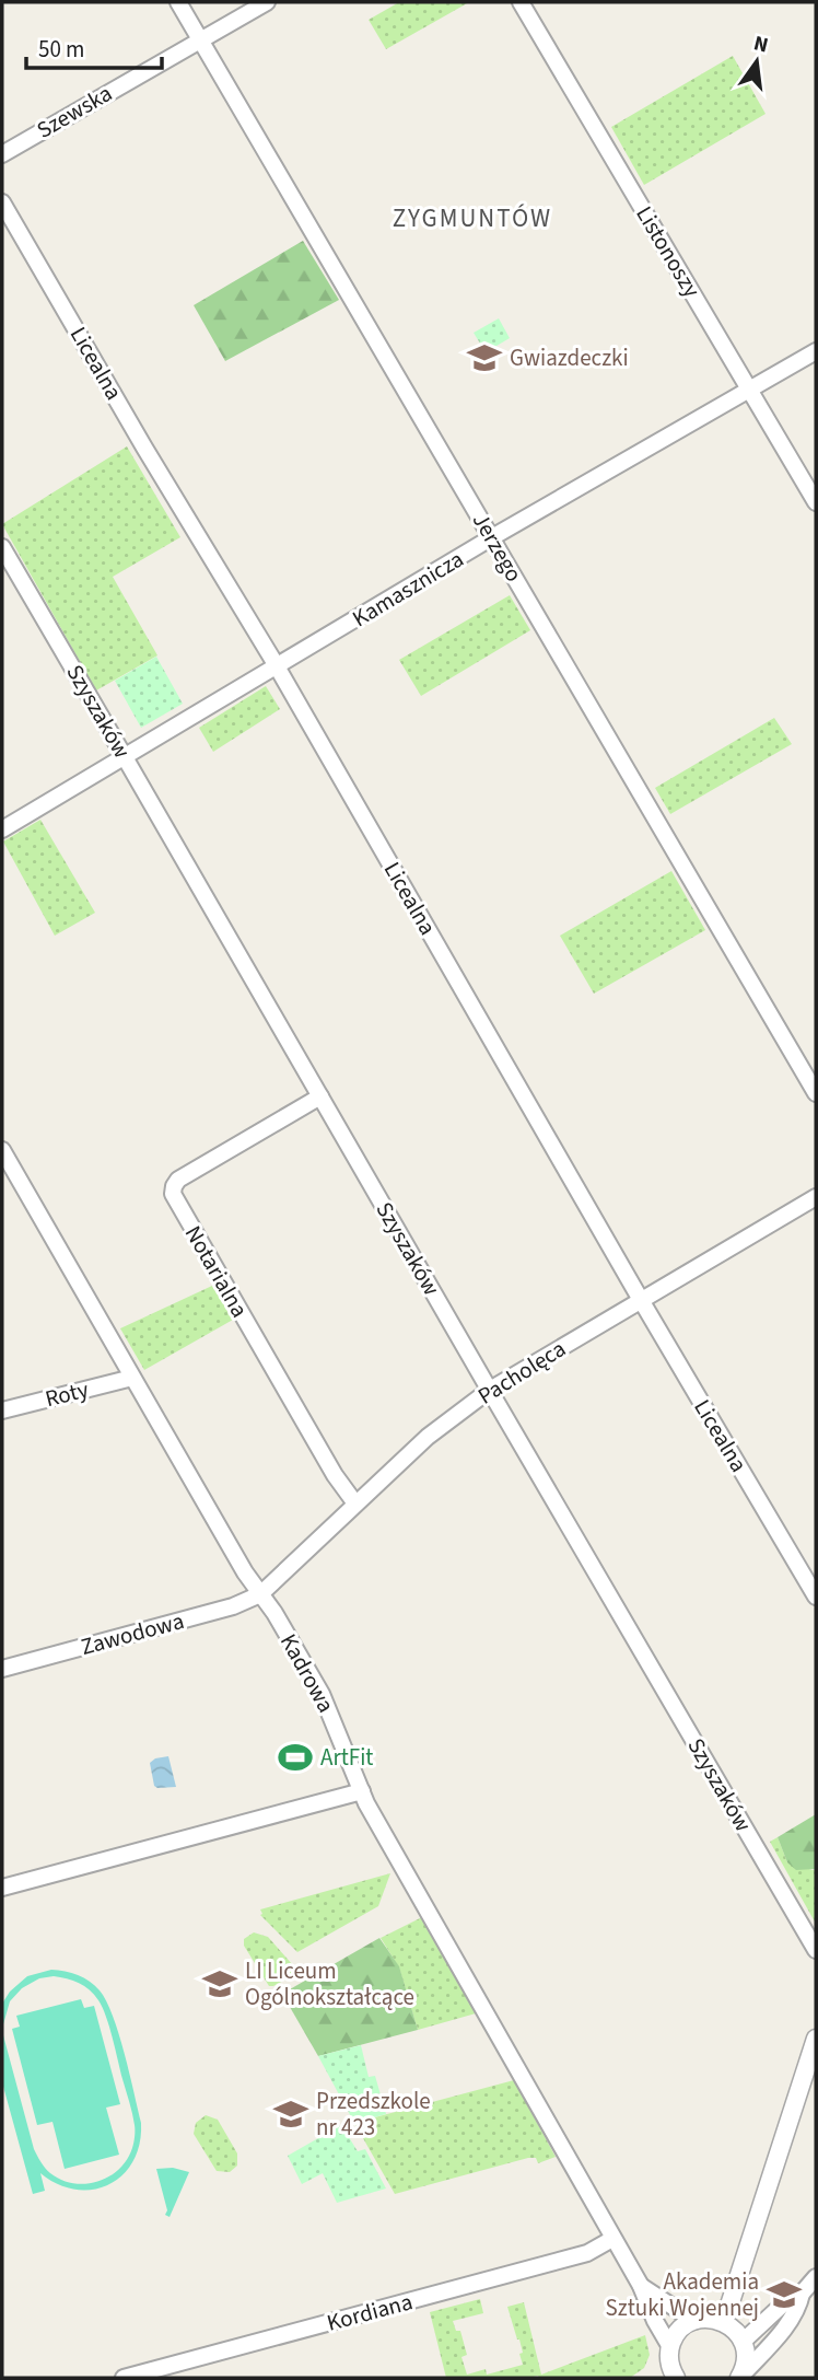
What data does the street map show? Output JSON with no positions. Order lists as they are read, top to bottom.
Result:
{
  "streets": {
    "street": [
      "Szewska",
      "Listonoszy",
      "Licealna",
      "Jerzego",
      "Kamasznicza",
      "Szyszaków",
      "Notarialna",
      "Pacholęca",
      "Roty",
      "Zawodowa",
      "Kadrowa",
      "Kordiana"
    ]
  },
  "crossings": [
    ["Szewska", "Jerzego"],
    ["Listonoszy", "Kamasznicza"],
    ["Licealna", "Kamasznicza"],
    ["Licealna", "Pacholęca"],
    ["Jerzego", "Kamasznicza"],
    ["Kamasznicza", "Szyszaków"],
    ["Szyszaków", "Notarialna"],
    ["Szyszaków", "Pacholęca"],
    ["Notarialna", "Pacholęca"],
    ["Pacholęca", "Zawodowa"],
    ["Pacholęca", "Kadrowa"],
    ["Roty", "Kadrowa"],
    ["Zawodowa", "Kadrowa"],
    ["Kadrowa", "Kordiana"]
  ],
  "districts": ["ZYGMUNTÓW"],
  "places": {
    "school or university": [
      "Gwiazdeczki",
      "LI Liceum Ogólnokształcące",
      "Przedszkole nr 423",
      "Akademia Sztuki Wojennej"
    ],
    "sports": ["ArtFit"]
  },
  "scale_bar": "50 m",
  "north": "top"
}
